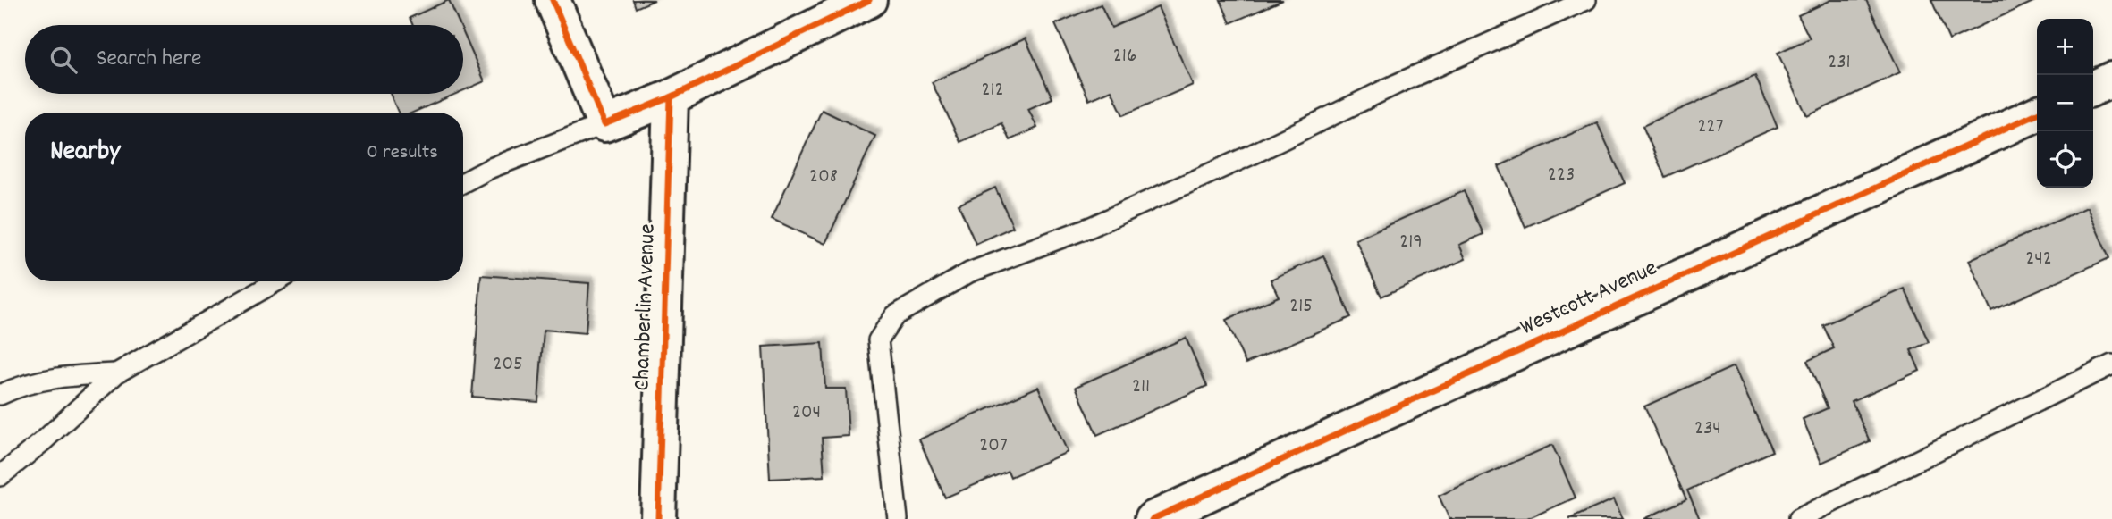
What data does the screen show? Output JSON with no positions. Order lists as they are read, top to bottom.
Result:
{
  "streets": {
    "street": ["Westcott Avenue", "Chamberlin Avenue"]
  },
  "house_numbers": [
    "216",
    "231",
    "212",
    "227",
    "223",
    "208",
    "219",
    "242",
    "215",
    "205",
    "211",
    "204",
    "234",
    "207"
  ],
  "page": {
    "map_buttons": ["+", "−"],
    "search": "Search here",
    "heading": ["Nearby", "0 results"]
  }
}
